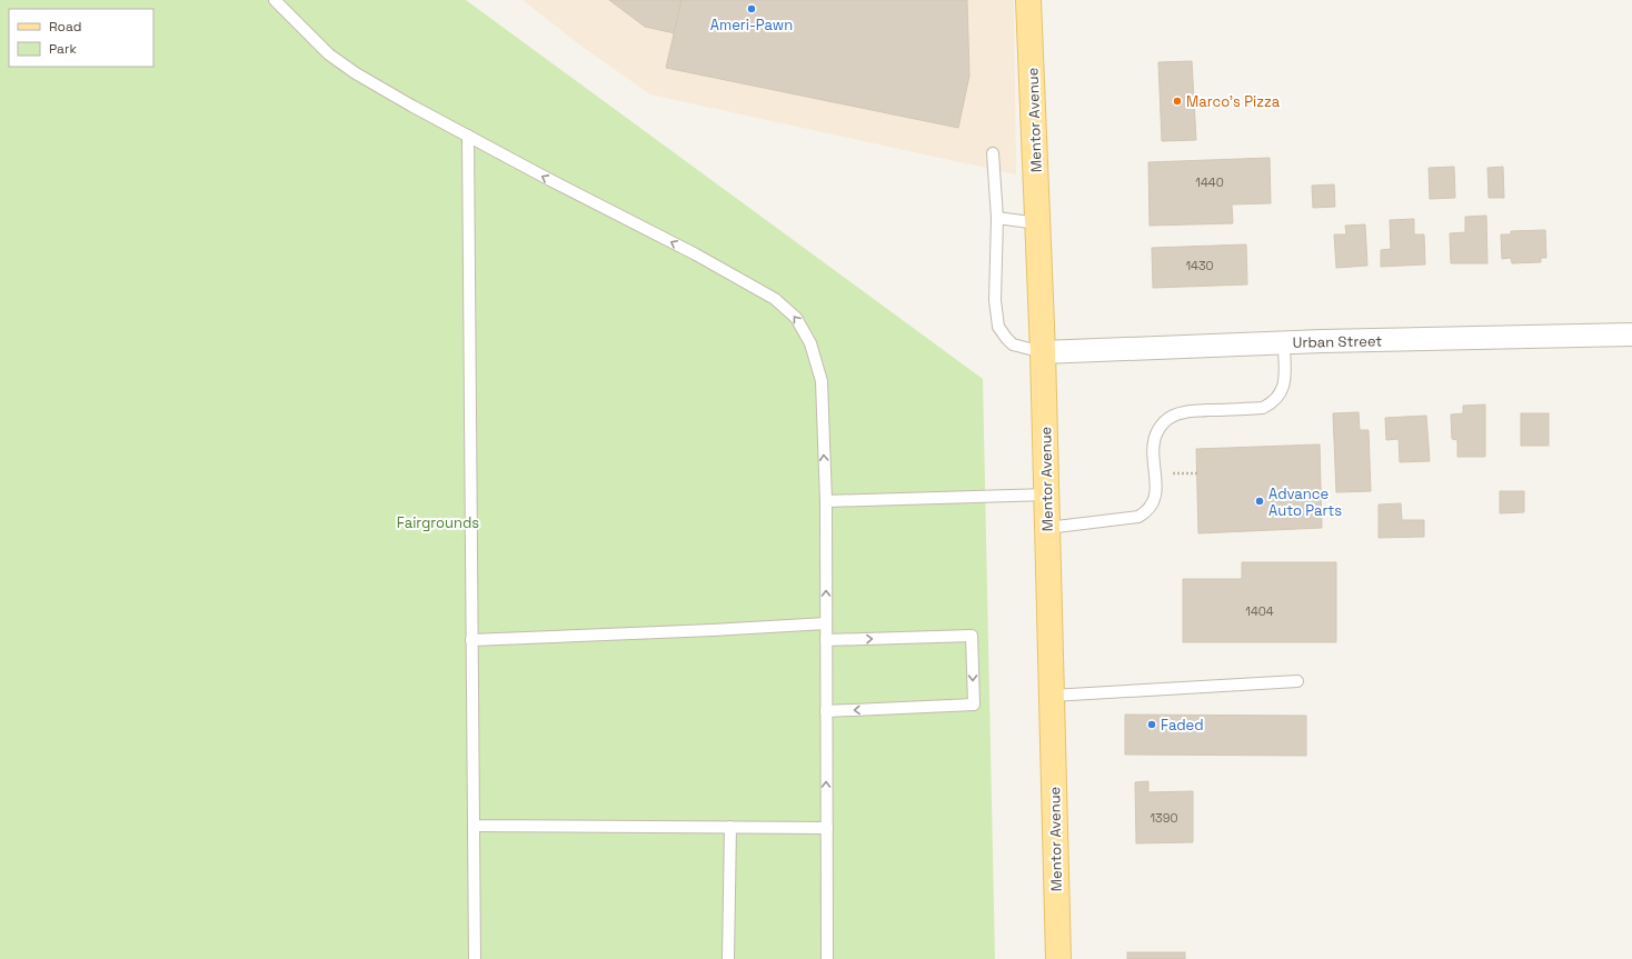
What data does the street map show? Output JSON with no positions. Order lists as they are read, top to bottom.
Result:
{
  "streets": {
    "main road": ["Mentor Avenue"],
    "street": ["Urban Street"]
  },
  "crossings": [
    ["Mentor Avenue", "Urban Street"]
  ],
  "parks": ["Fairgrounds"],
  "places": [
    "Ameri-Pawn",
    "Marco's Pizza",
    "Advance Auto Parts",
    "Faded"
  ],
  "house_numbers": [
    "1440",
    "1430",
    "1404",
    "1390"
  ],
  "legend": ["Road", "Park"]
}
